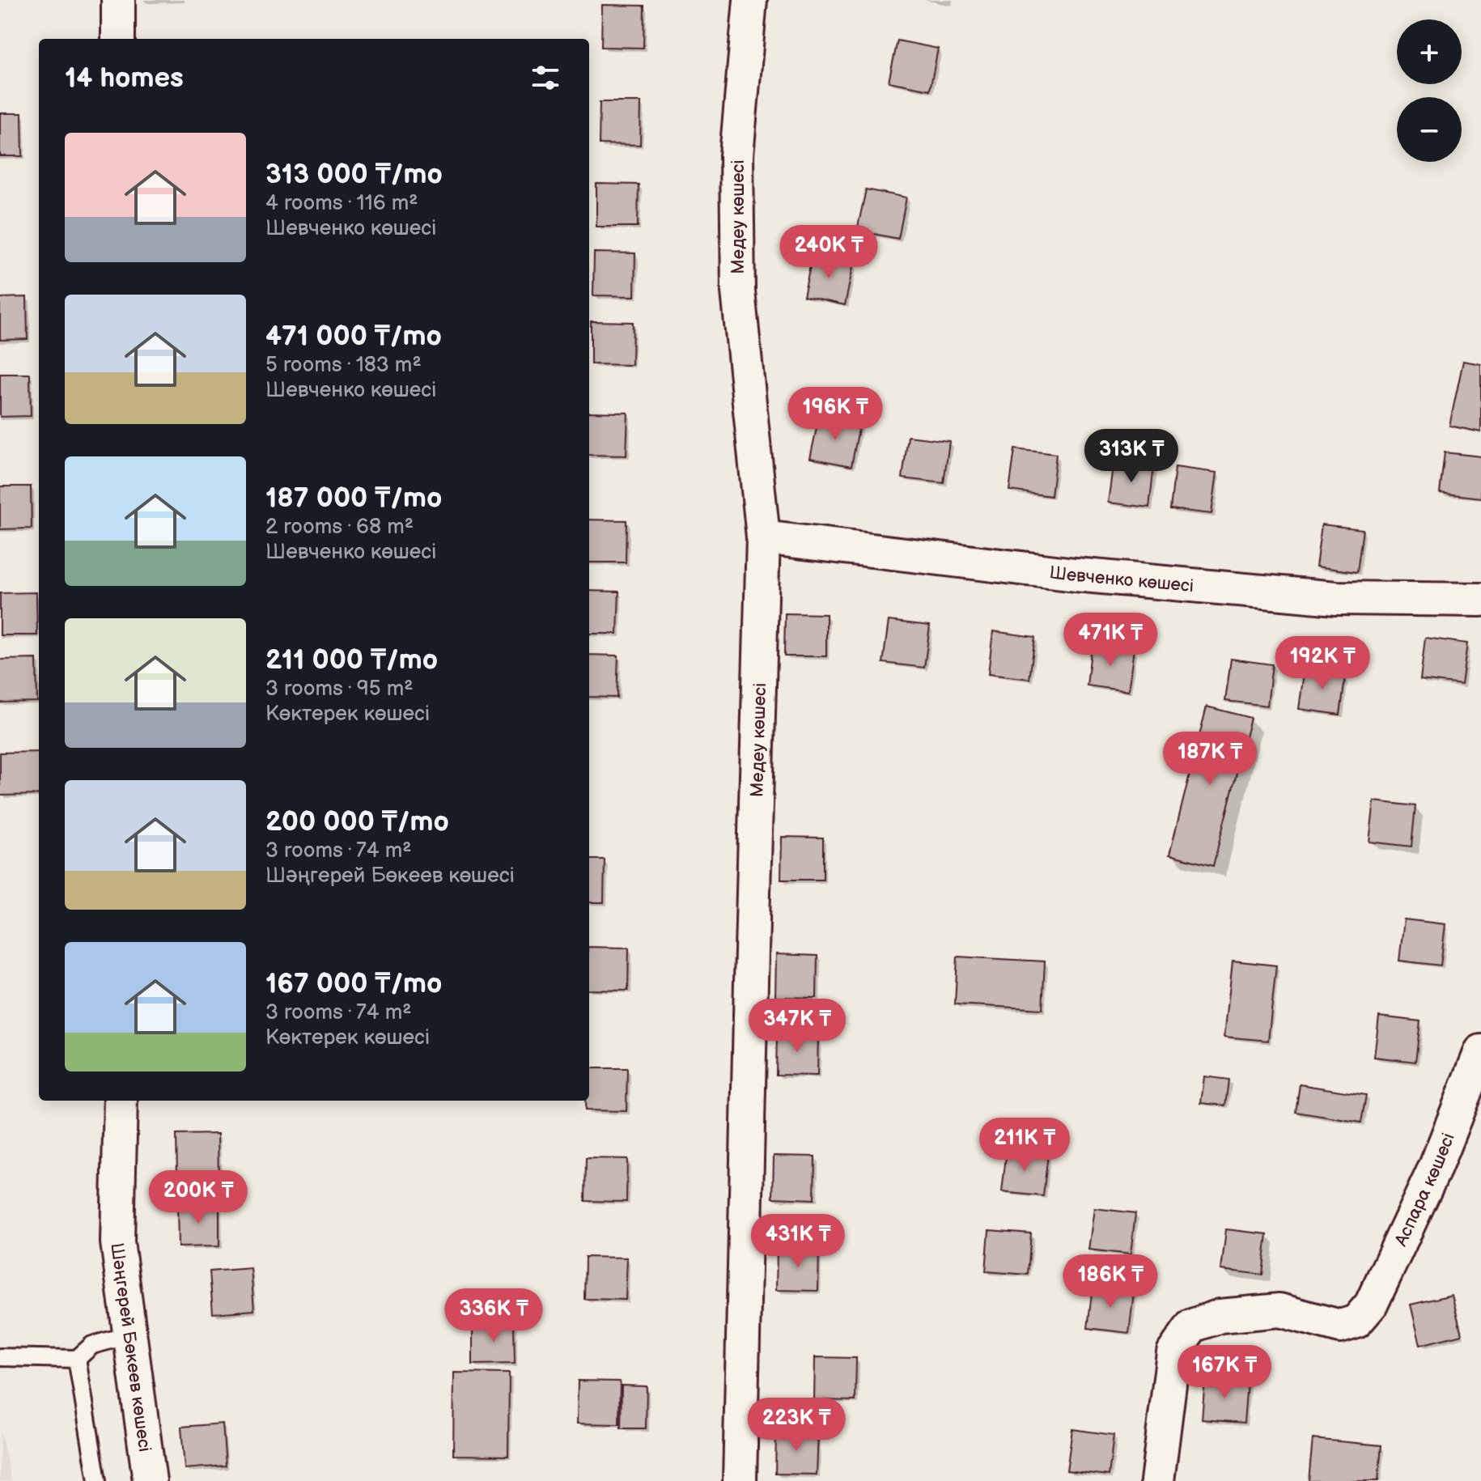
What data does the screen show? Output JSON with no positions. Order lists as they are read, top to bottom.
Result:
{
  "streets": {
    "street": [
      "Медеу көшесі",
      "Шевченко көшесі",
      "Аспара көшесі",
      "Шәңгерей Бөкеев көшесі"
    ]
  },
  "crossings": [
    ["Медеу көшесі", "Шевченко көшесі"]
  ],
  "page": {
    "map_buttons": ["+", "−"],
    "heading": "14 homes",
    "list": [
      {
        "name": "313 000 ₸/mo",
        "note": "4 rooms · 116 m² · Шевченко көшесі"
      },
      {
        "name": "471 000 ₸/mo",
        "note": "5 rooms · 183 m² · Шевченко көшесі"
      },
      {
        "name": "187 000 ₸/mo",
        "note": "2 rooms · 68 m² · Шевченко көшесі"
      },
      {
        "name": "211 000 ₸/mo",
        "note": "3 rooms · 95 m² · Көктерек көшесі"
      },
      {
        "name": "200 000 ₸/mo",
        "note": "3 rooms · 74 m² · Шәңгерей Бөкеев көшесі"
      },
      {
        "name": "167 000 ₸/mo",
        "note": "3 rooms · 74 m² · Көктерек көшесі"
      }
    ],
    "price": [
      "240K ₸",
      "196K ₸",
      "313K ₸",
      "471K ₸",
      "192K ₸",
      "187K ₸",
      "347K ₸",
      "211K ₸",
      "200K ₸",
      "431K ₸",
      "186K ₸",
      "336K ₸",
      "167K ₸",
      "223K ₸"
    ]
  }
}
